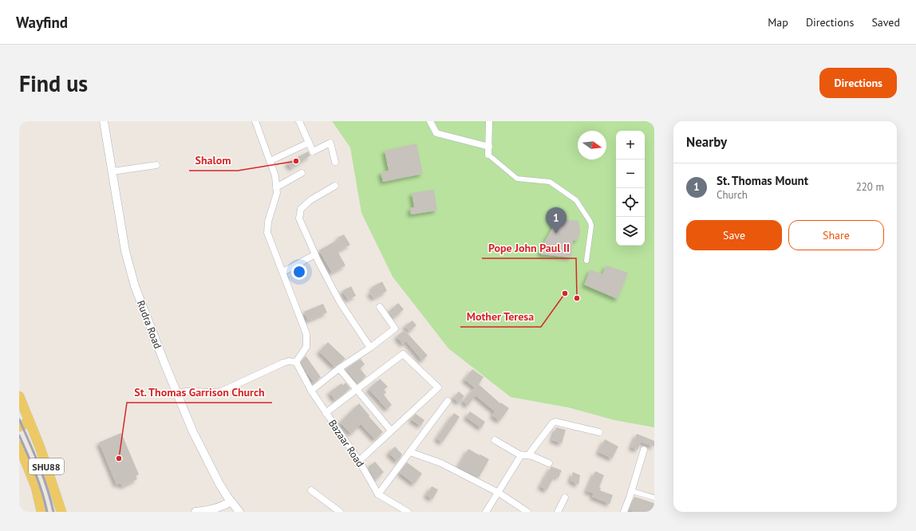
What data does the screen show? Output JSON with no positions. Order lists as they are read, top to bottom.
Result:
{
  "streets": {
    "main road": ["SHU88"],
    "street": ["Rudra Road", "Bazaar Road"]
  },
  "places": [
    "Shalom",
    "Mother Teresa",
    "Pope John Paul II",
    "St. Thomas Garrison Church"
  ],
  "north": "right",
  "page": {
    "header": "Wayfind",
    "nav": ["Map", "Directions", "Saved"],
    "buttons": [
      "Directions",
      ["Save", "Share"]
    ],
    "title": "Find us",
    "heading": "Nearby",
    "map_buttons": ["+", "−"],
    "list": [
      {
        "mark": "1",
        "name": "St. Thomas Mount",
        "note": "Church",
        "value": "220 m"
      }
    ],
    "pins": "1"
  }
}
